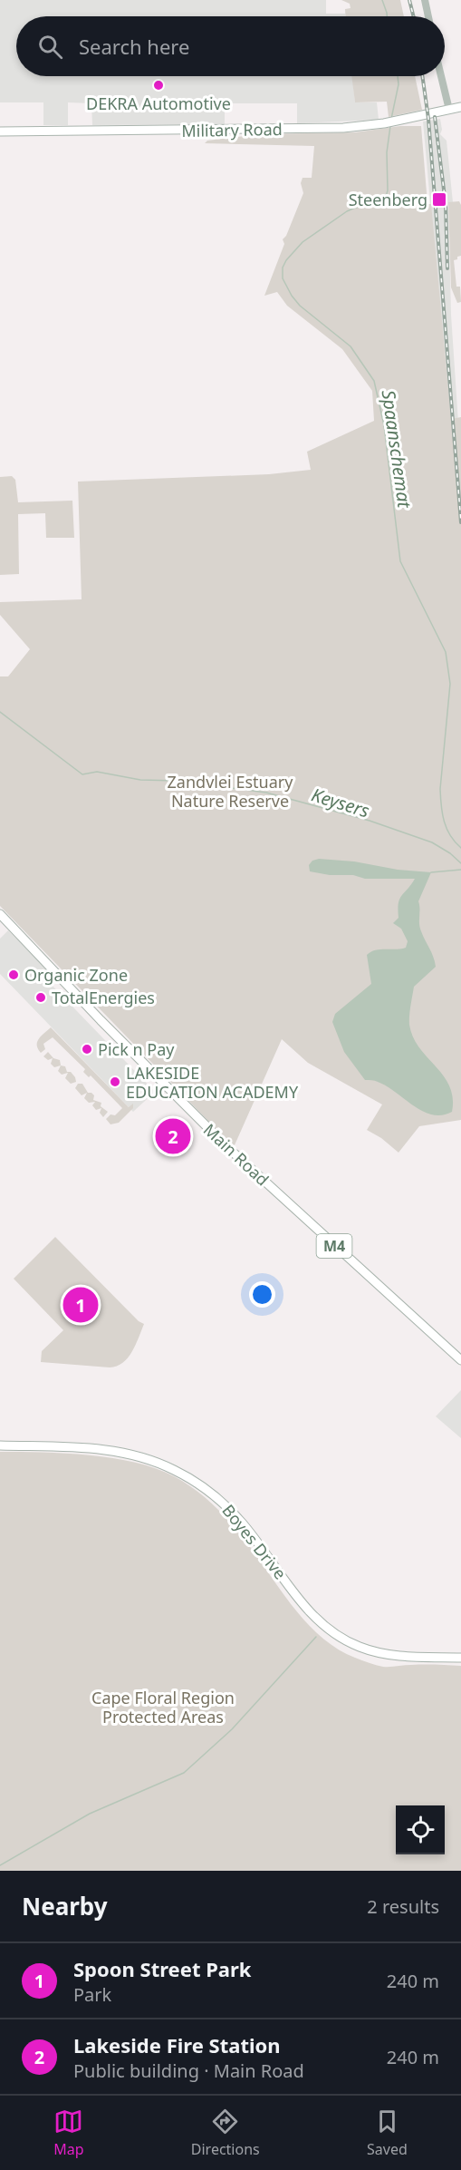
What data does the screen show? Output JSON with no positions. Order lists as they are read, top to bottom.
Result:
{
  "streets": {
    "main road": [
      "Military Road",
      "Main Road",
      "M4",
      "Boyes Drive"
    ]
  },
  "water": ["Spaanschemat", "Keysers"],
  "parks": ["Zandvlei Estuary Nature Reserve", "Cape Floral Region Protected Areas"],
  "places": {
    "other": [
      "DEKRA Automotive",
      "Organic Zone",
      "TotalEnergies",
      "Pick n Pay",
      "LAKESIDE EDUCATION ACADEMY"
    ],
    "transit": ["Steenberg"]
  },
  "page": {
    "search": "Search here",
    "pins": ["2", "1"],
    "heading": ["Nearby", "2 results"],
    "list": [
      {
        "mark": "1",
        "name": "Spoon Street Park",
        "note": "Park",
        "value": "240 m"
      },
      {
        "mark": "2",
        "name": "Lakeside Fire Station",
        "note": "Public building · Main Road",
        "value": "240 m"
      }
    ],
    "nav": ["Map", "Directions", "Saved"]
  }
}
